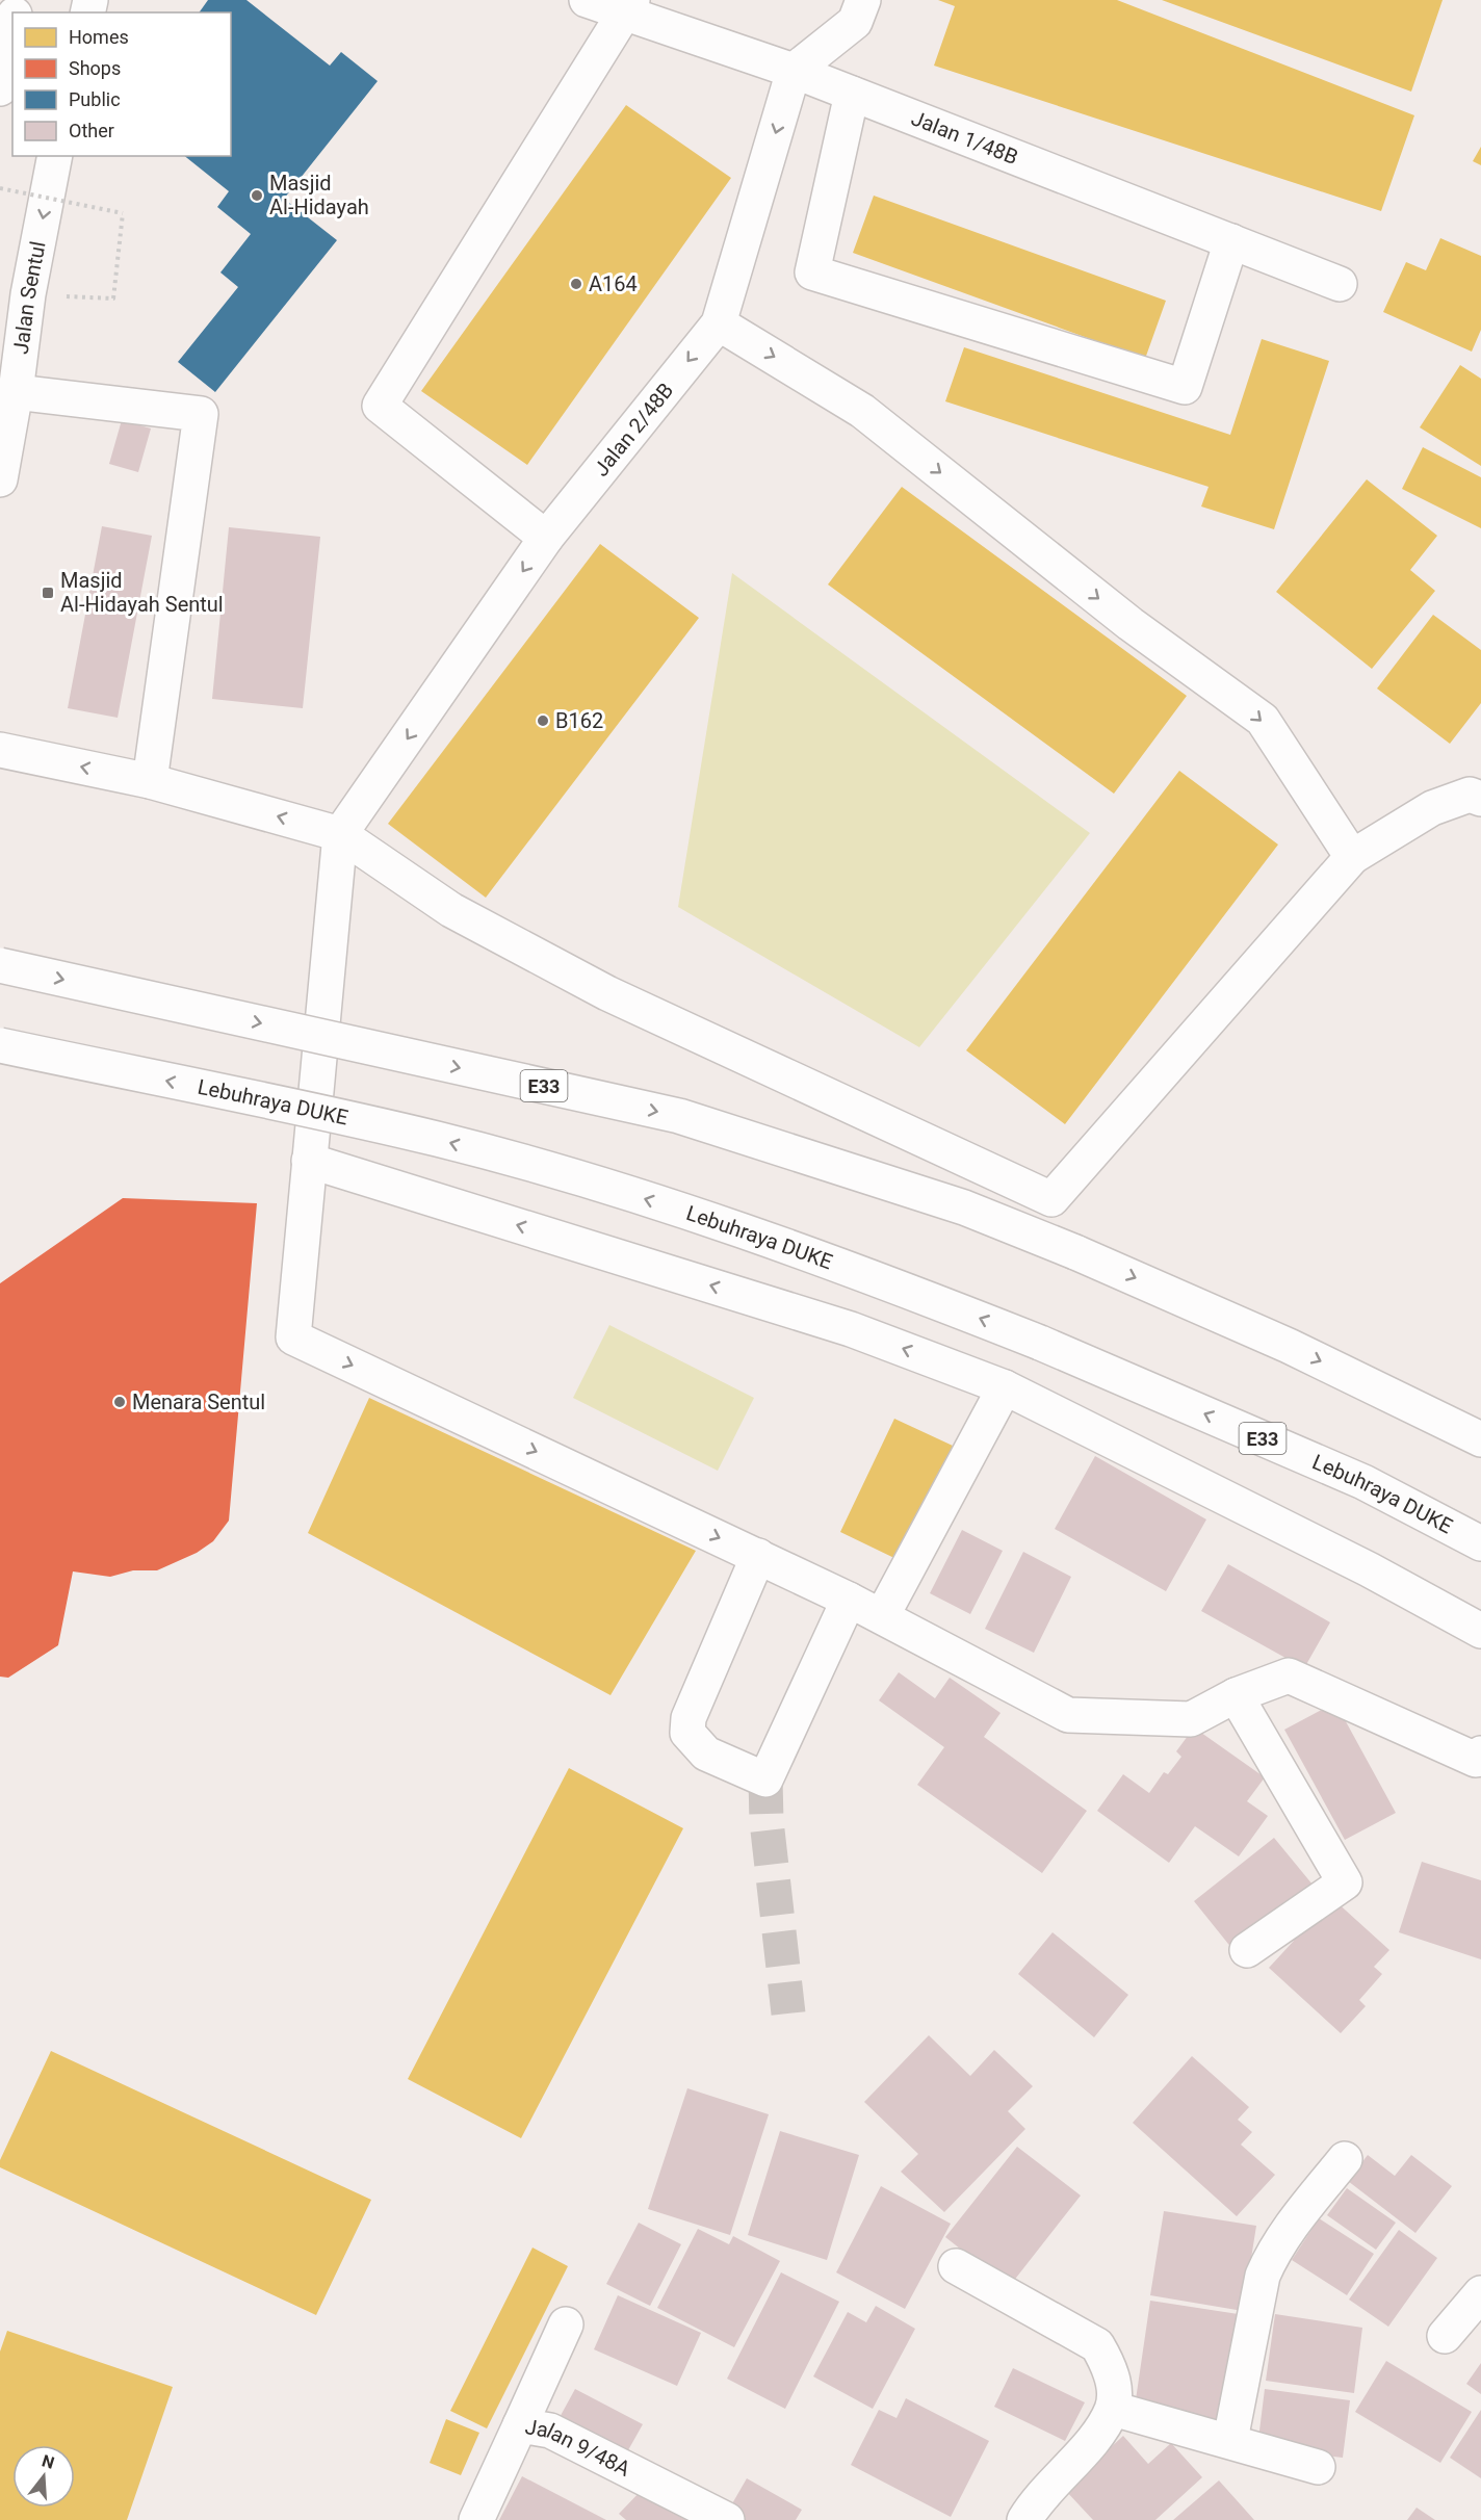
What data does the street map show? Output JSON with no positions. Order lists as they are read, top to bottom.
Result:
{
  "streets": {
    "main road": [
      "Jalan 1/48B",
      "Jalan Sentul",
      "Jalan 2/48B",
      "E33",
      "Lebuhraya DUKE",
      "Jalan 9/48A"
    ]
  },
  "crossings": [
    ["Jalan 1/48B", "Jalan 2/48B"]
  ],
  "one_way": ["Jalan Sentul", "Jalan 2/48B"],
  "places": {
    "other": [
      "Masjid Al-Hidayah",
      "A164",
      "B162",
      "Menara Sentul"
    ],
    "transit": ["Masjid Al-Hidayah Sentul"]
  },
  "legend": [
    "Homes",
    "Shops",
    "Public",
    "Other"
  ],
  "north": "top"
}
